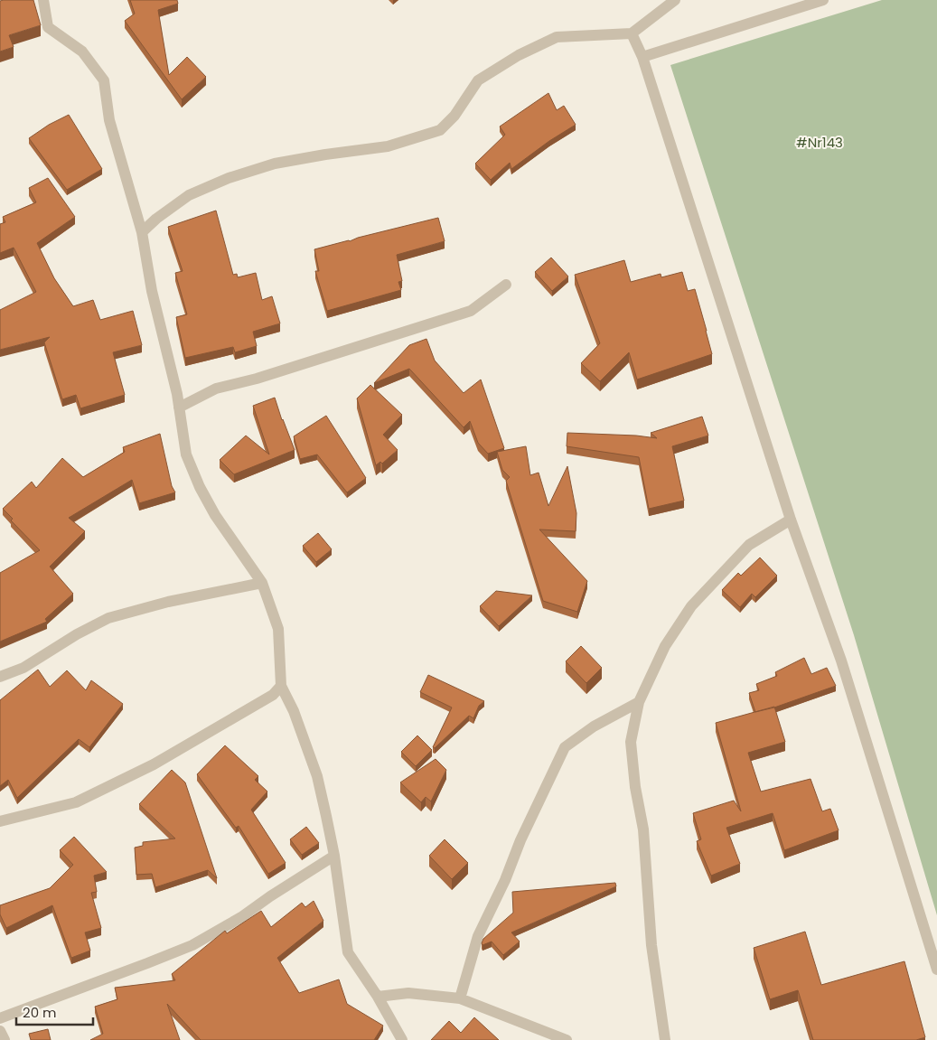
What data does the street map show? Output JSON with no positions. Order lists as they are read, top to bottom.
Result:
{
  "parks": ["#Nr143"],
  "scale_bar": "20 m"
}
